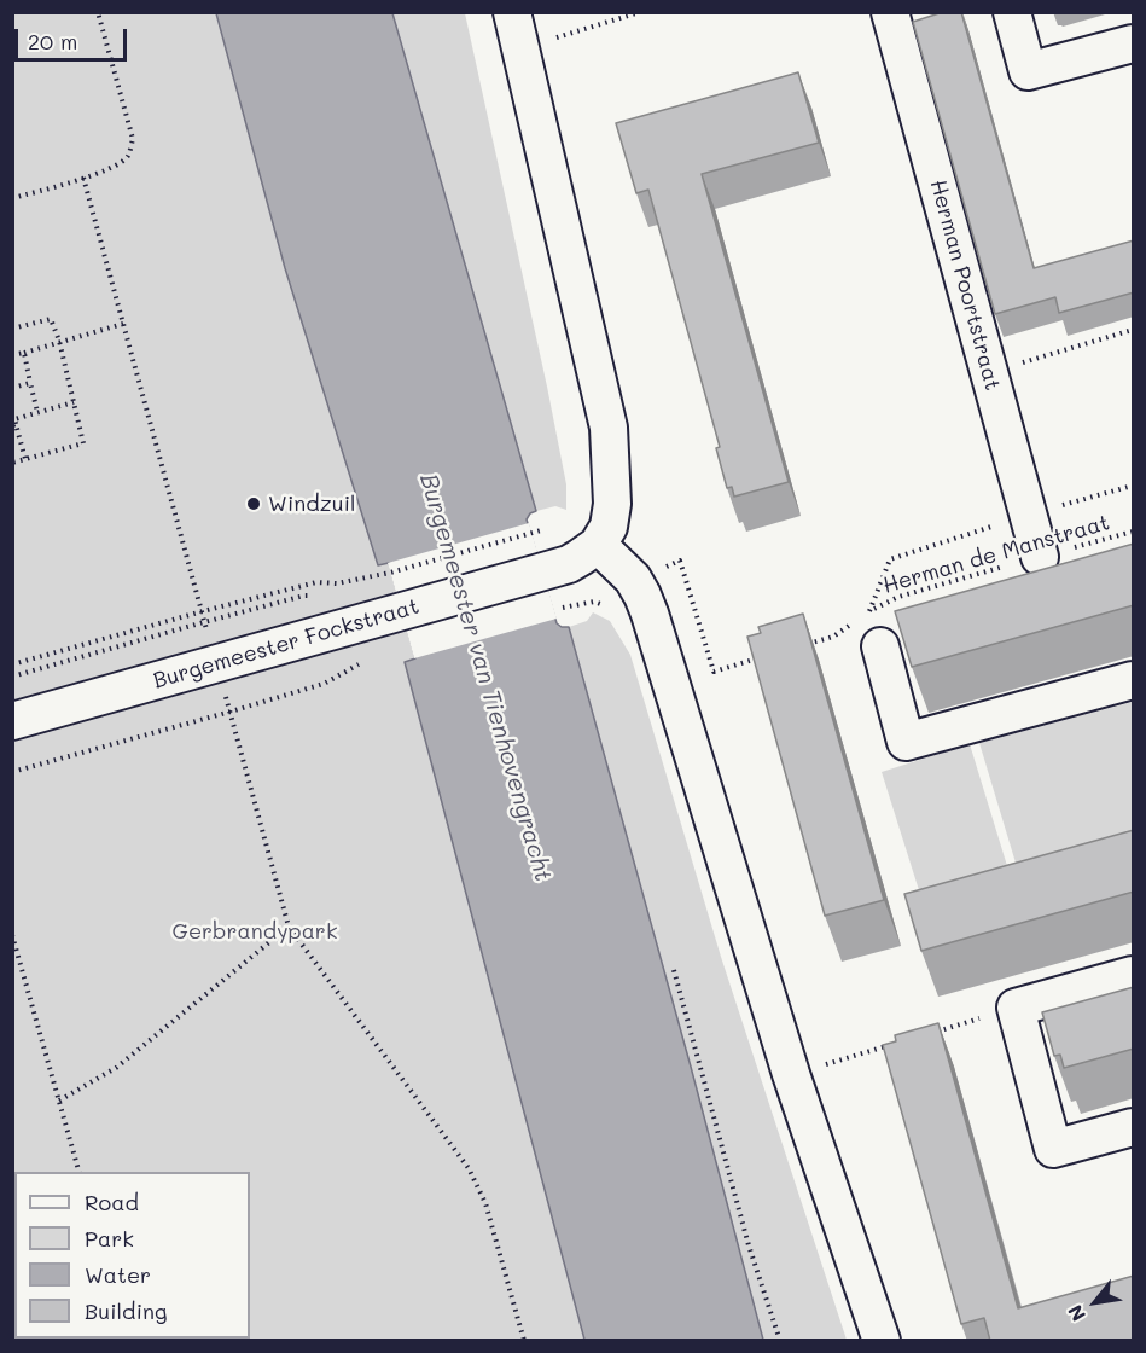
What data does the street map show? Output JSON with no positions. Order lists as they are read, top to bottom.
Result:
{
  "streets": {
    "street": ["Herman Poortstraat", "Burgemeester Fockstraat"],
    "path": ["Herman de Manstraat"]
  },
  "crossings": [
    ["Herman Poortstraat", "Herman de Manstraat"]
  ],
  "water": ["Burgemeester van Tienhovengracht"],
  "parks": ["Gerbrandypark"],
  "places": ["Windzuil"],
  "legend": [
    "Road",
    "Park",
    "Water",
    "Building"
  ],
  "scale_bar": "20 m",
  "north": "bottom left"
}
